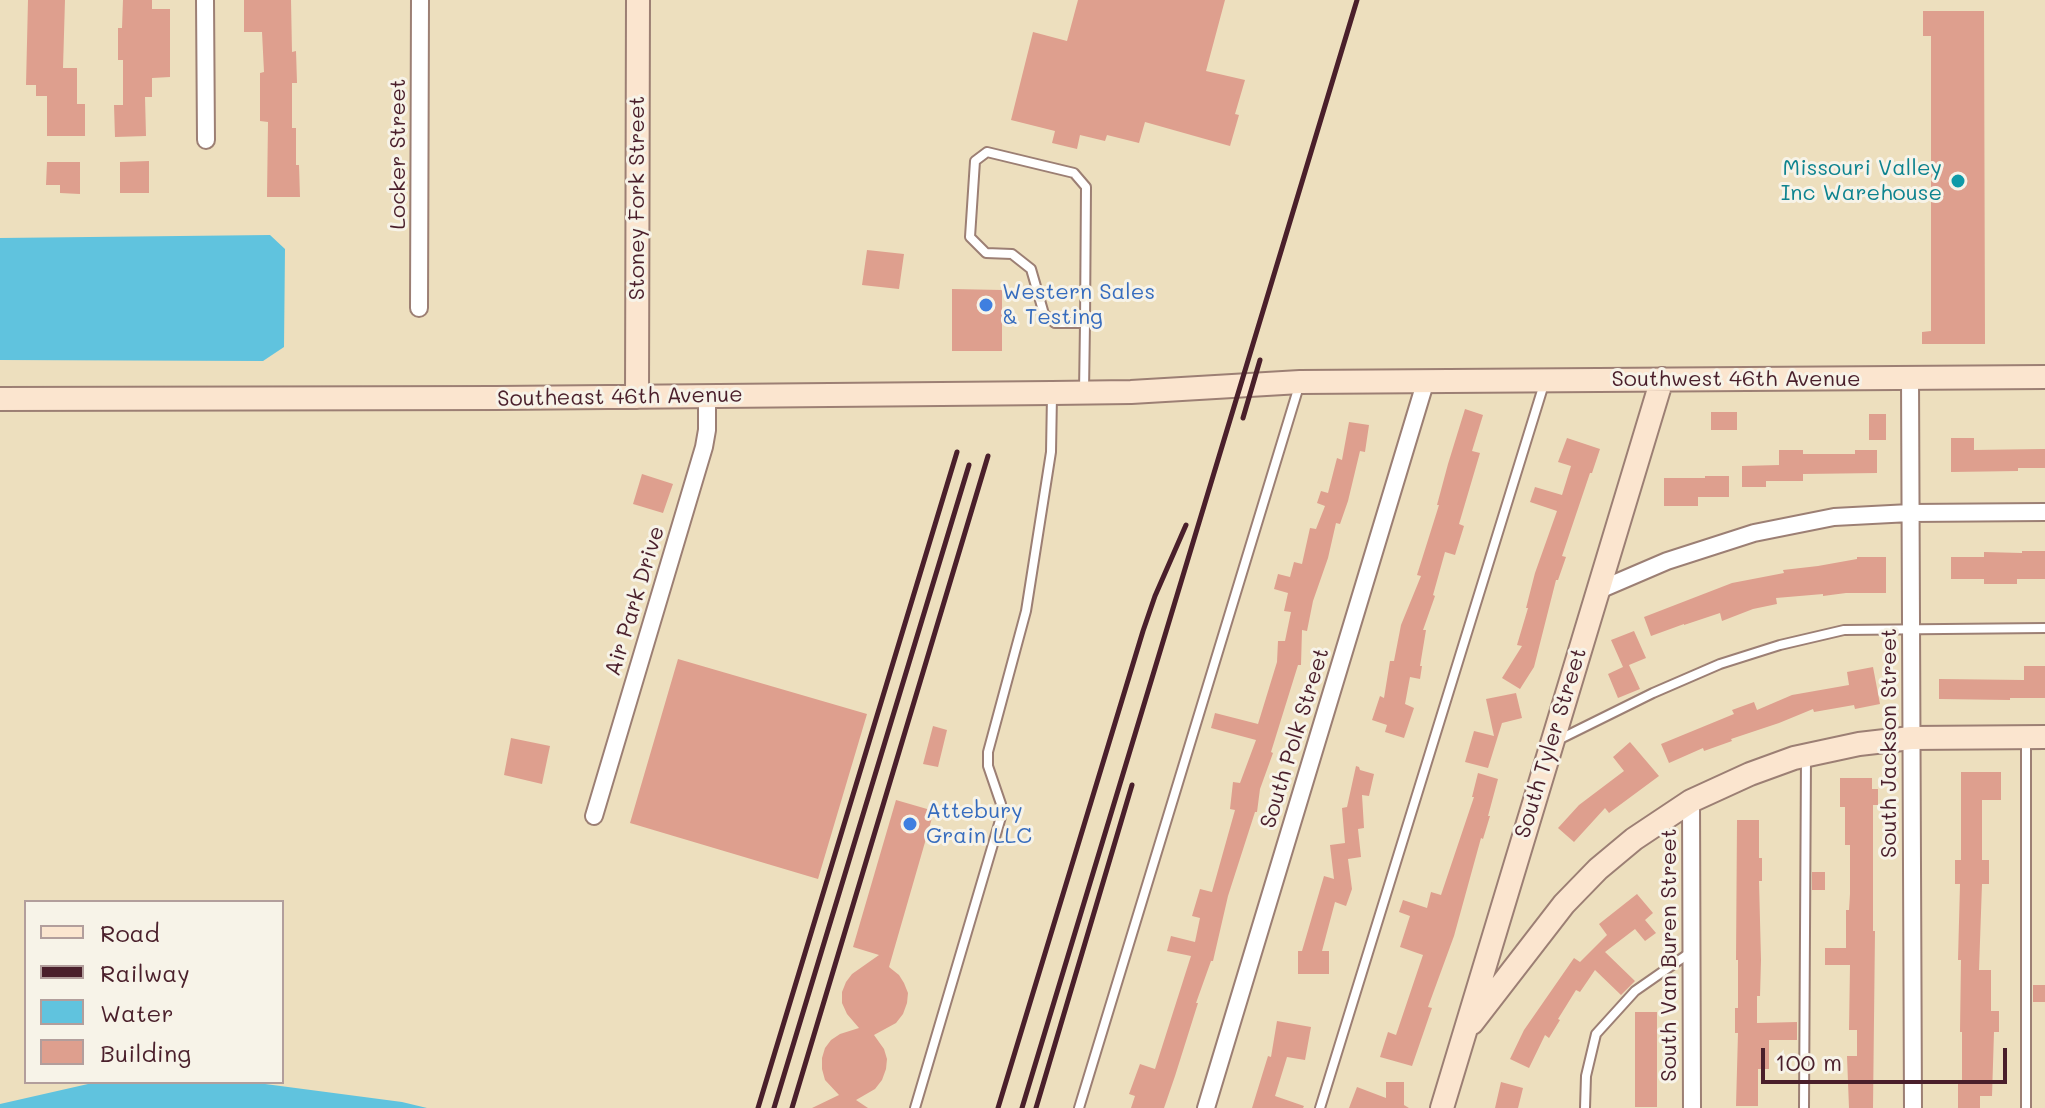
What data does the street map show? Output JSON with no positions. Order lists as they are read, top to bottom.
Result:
{
  "streets": {
    "main road": [
      "Stoney Fork Street",
      "Southwest 46th Avenue",
      "Southeast 46th Avenue",
      "South Tyler Street"
    ],
    "street": [
      "Locker Street",
      "Air Park Drive",
      "South Polk Street",
      "South Jackson Street",
      "South Van Buren Street"
    ]
  },
  "crossings": [
    ["Stoney Fork Street", "Southeast 46th Avenue"],
    ["Southwest 46th Avenue", "Southeast 46th Avenue"],
    ["Southwest 46th Avenue", "South Polk Street"],
    ["Southwest 46th Avenue", "South Tyler Street"],
    ["Southwest 46th Avenue", "South Jackson Street"],
    ["Southeast 46th Avenue", "Air Park Drive"]
  ],
  "places": ["Missouri Valley Inc Warehouse", "Western Sales & Testing", "Attebury Grain LLC"],
  "legend": [
    "Road",
    "Railway",
    "Water",
    "Building"
  ],
  "scale_bar": "100 m"
}
